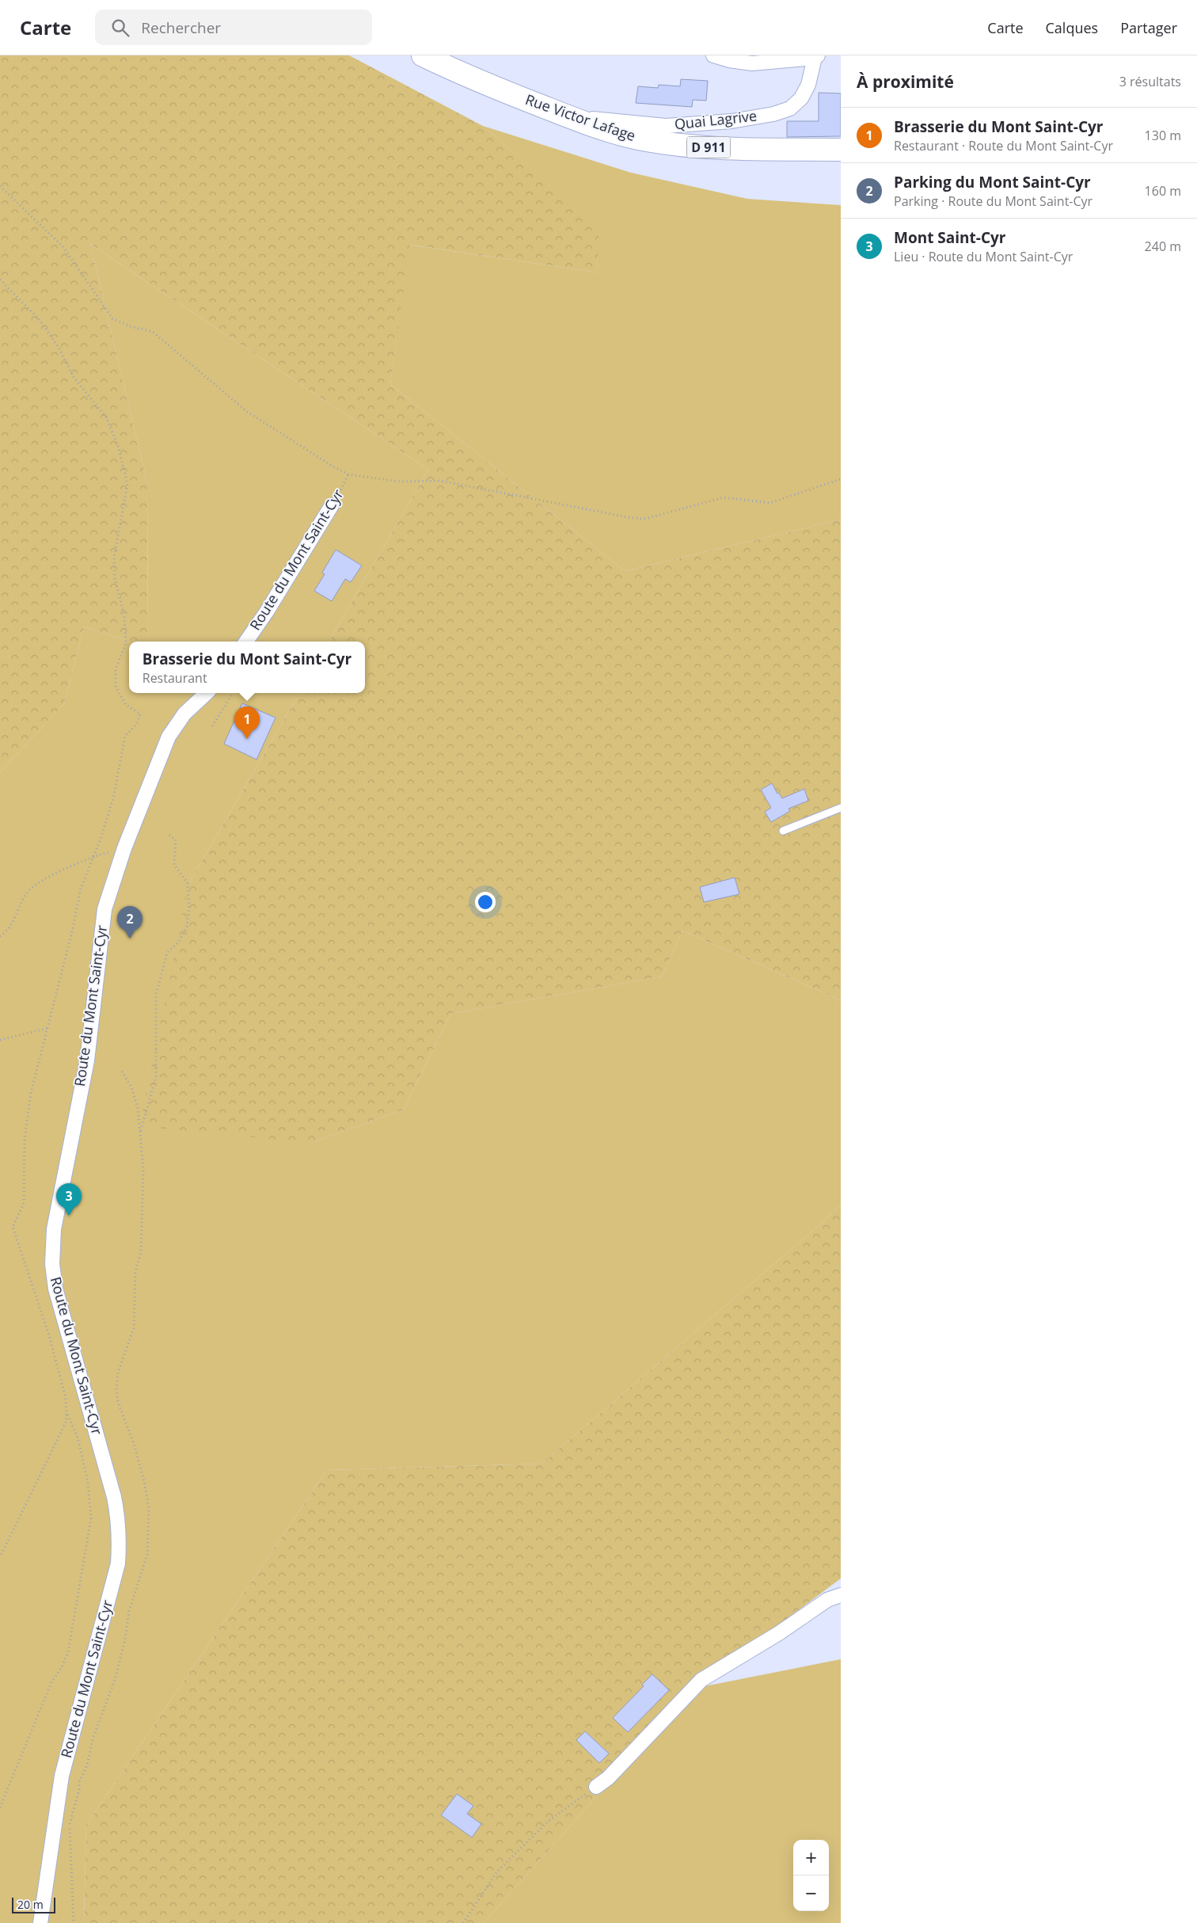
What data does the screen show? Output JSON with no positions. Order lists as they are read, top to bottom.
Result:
{
  "streets": {
    "main road": ["Rue Victor Lafage", "D 911"],
    "street": ["Quai Lagrive", "Route du Mont Saint-Cyr"]
  },
  "crossings": [
    ["Rue Victor Lafage", "Quai Lagrive"]
  ],
  "scale_bar": "20 m",
  "page": {
    "header": "Carte",
    "search": "Rechercher",
    "nav": ["Carte", "Calques", "Partager"],
    "heading": ["À proximité", "3 résultats"],
    "list": [
      {
        "mark": "1",
        "name": "Brasserie du Mont Saint-Cyr",
        "note": "Restaurant · Route du Mont Saint-Cyr",
        "value": "130 m"
      },
      {
        "mark": "2",
        "name": "Parking du Mont Saint-Cyr",
        "note": "Parking · Route du Mont Saint-Cyr",
        "value": "160 m"
      },
      {
        "mark": "3",
        "name": "Mont Saint-Cyr",
        "note": "Lieu · Route du Mont Saint-Cyr",
        "value": "240 m"
      }
    ],
    "popup": ["Brasserie du Mont Saint-Cyr", "Restaurant"],
    "pins": ["1", "2", "3"],
    "map_buttons": ["+", "−"],
    "scale": "20 m"
  }
}
